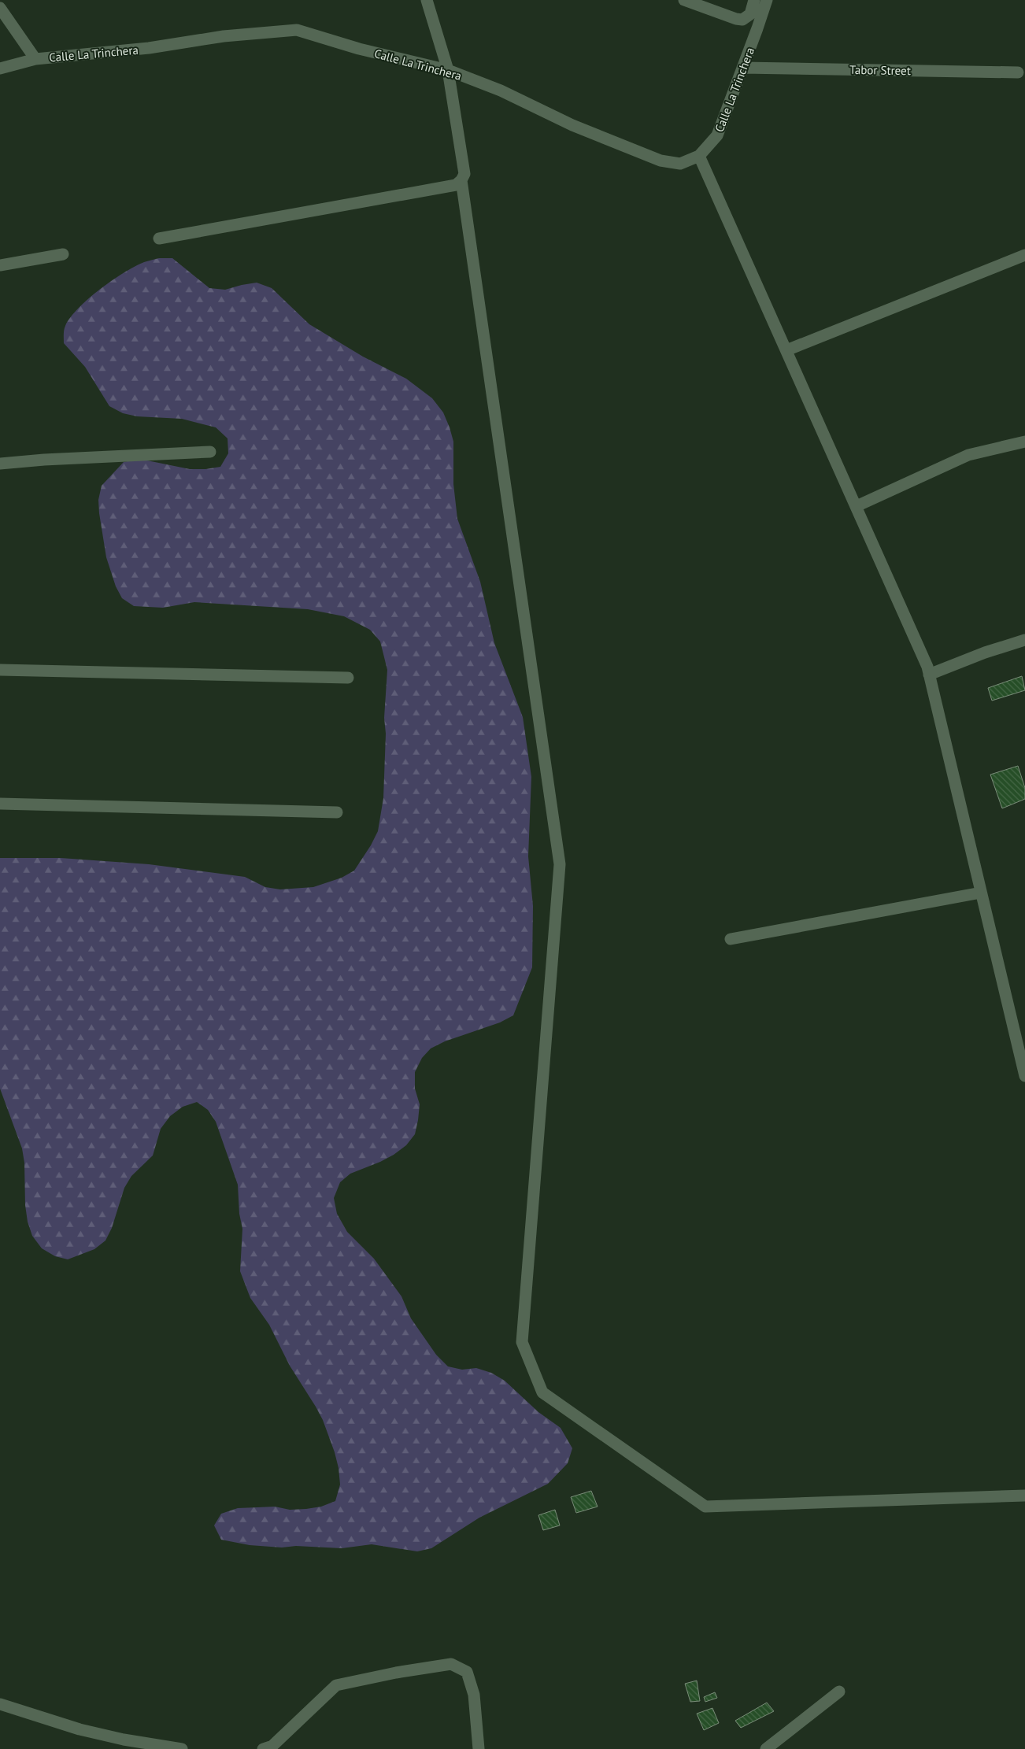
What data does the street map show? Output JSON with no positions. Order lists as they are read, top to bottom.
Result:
{
  "streets": {
    "street": ["Calle La Trinchera", "Tabor Street"]
  },
  "crossings": [
    ["Calle La Trinchera", "Tabor Street"]
  ]
}
